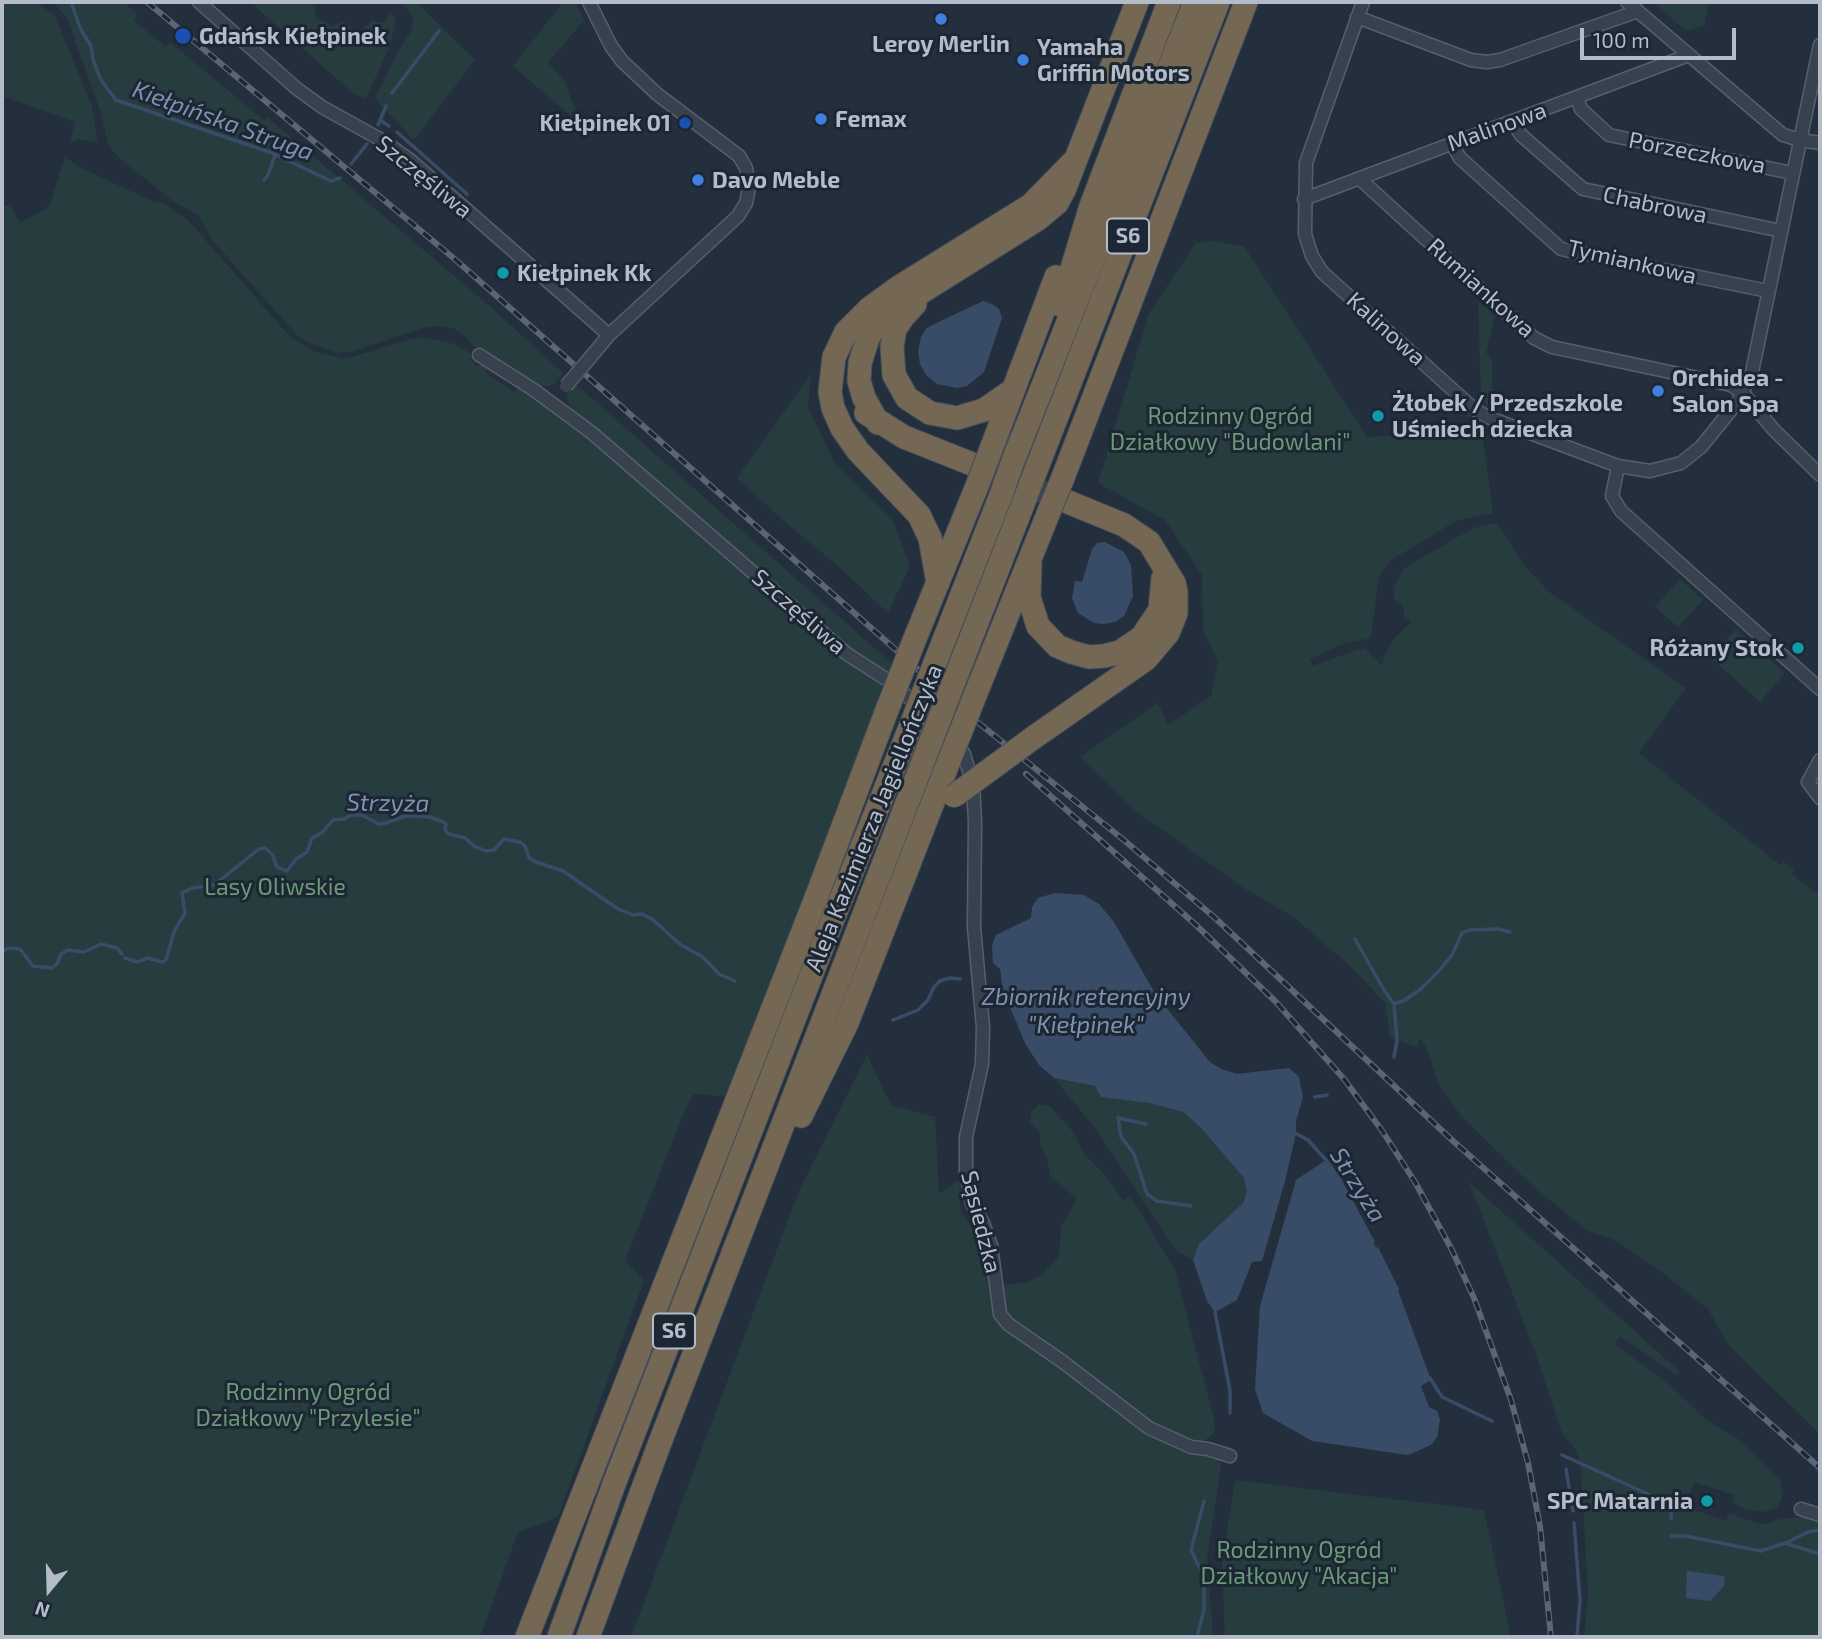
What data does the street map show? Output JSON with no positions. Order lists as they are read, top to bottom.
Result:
{
  "streets": {
    "highway": ["S6", "Aleja Kazimierza Jagiellończyka"],
    "street": [
      "Malinowa",
      "Porzeczkowa",
      "Szczęśliwa",
      "Chabrowa",
      "Tymiankowa",
      "Rumiankowa",
      "Kalinowa",
      "Sąsiedzka"
    ]
  },
  "crossings": [
    ["Malinowa", "Porzeczkowa"],
    ["Malinowa", "Chabrowa"],
    ["Malinowa", "Tymiankowa"],
    ["Malinowa", "Rumiankowa"],
    ["Malinowa", "Kalinowa"],
    ["Porzeczkowa", "Kalinowa"],
    ["Szczęśliwa", "Sąsiedzka"],
    ["Chabrowa", "Kalinowa"],
    ["Tymiankowa", "Kalinowa"],
    ["Rumiankowa", "Kalinowa"]
  ],
  "water": ["Kiełpińska Struga", "Strzyża", "Zbiornik retencyjny \"Kiełpinek\""],
  "parks": [
    "Rodzinny Ogród Działkowy \"Budowlani\"",
    "Lasy Oliwskie",
    "Rodzinny Ogród Działkowy \"Przylesie\"",
    "Rodzinny Ogród Działkowy \"Akacja\""
  ],
  "places": [
    "Leroy Merlin",
    "Gdańsk Kiełpinek",
    "Yamaha Griffin Motors",
    "Femax",
    "Kiełpinek 01",
    "Davo Meble",
    "Kiełpinek Kk",
    "Orchidea - Salon Spa",
    "Żłobek / Przedszkole Uśmiech dziecka",
    "Różany Stok",
    "SPC Matarnia"
  ],
  "scale_bar": "100 m",
  "north": "bottom"
}
